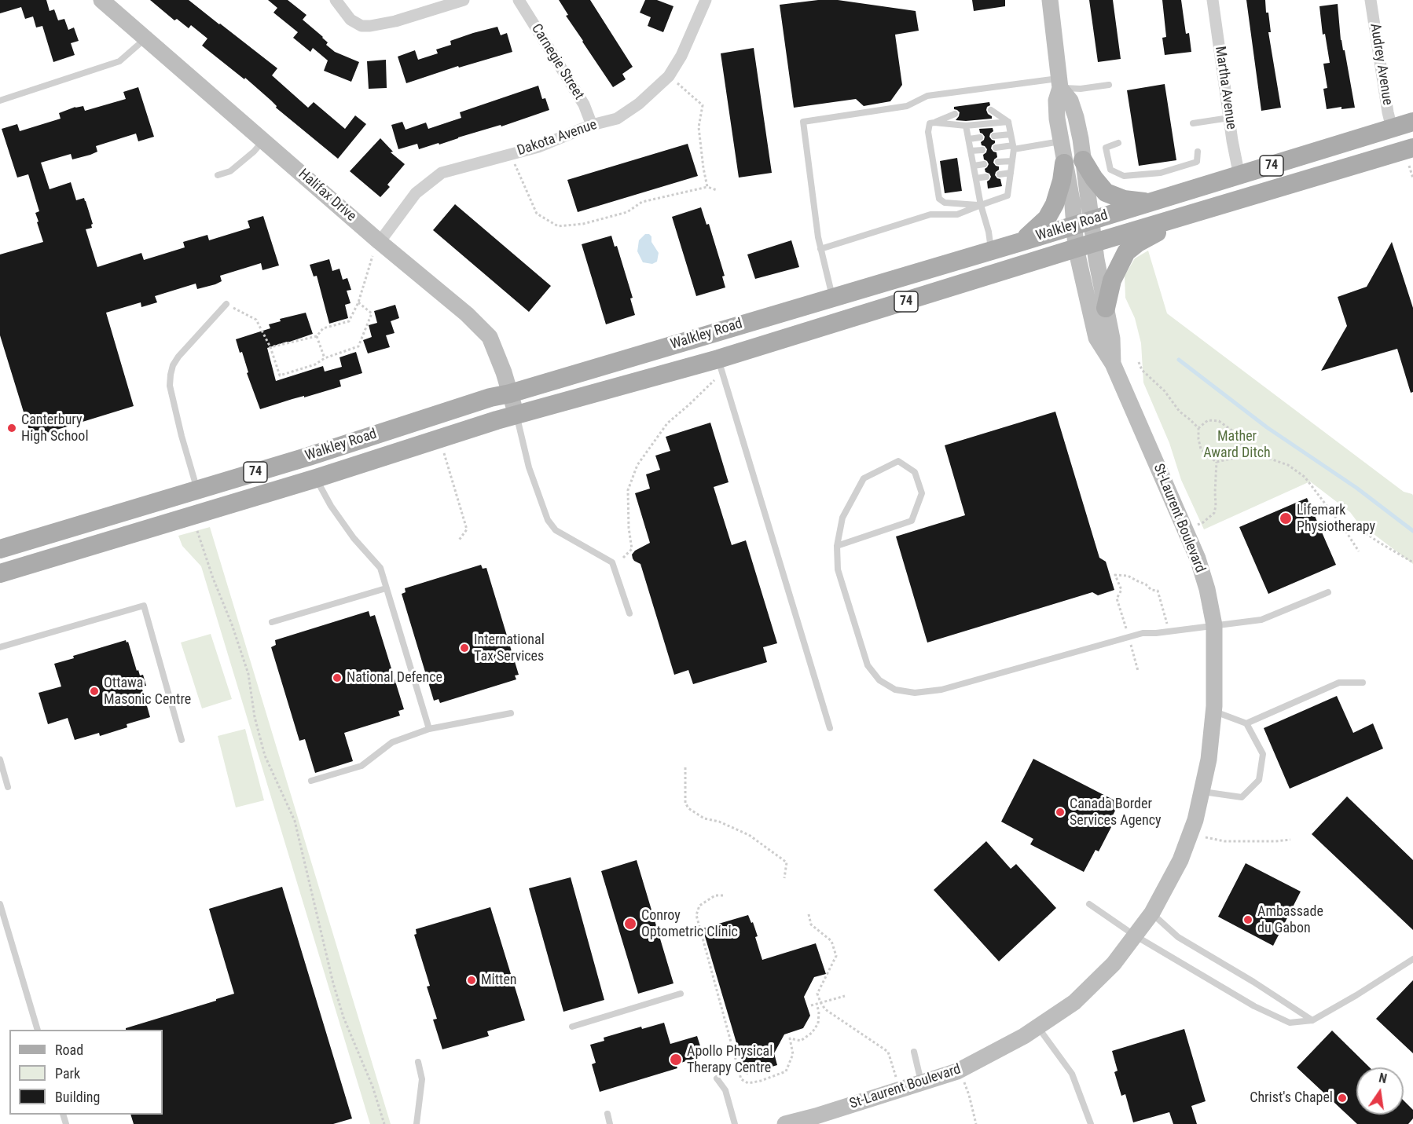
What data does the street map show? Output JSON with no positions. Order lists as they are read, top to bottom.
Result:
{
  "streets": {
    "main road": ["74", "Walkley Road"],
    "street": [
      "Carnegie Street",
      "Audrey Avenue",
      "Martha Avenue",
      "Dakota Avenue",
      "Halifax Drive",
      "St-Laurent Boulevard"
    ]
  },
  "crossings": [
    ["Carnegie Street", "Dakota Avenue"],
    ["Audrey Avenue", "Walkley Road"],
    ["Martha Avenue", "Walkley Road"],
    ["Dakota Avenue", "Halifax Drive"],
    ["Halifax Drive", "Walkley Road"],
    ["Walkley Road", "St-Laurent Boulevard"]
  ],
  "parks": ["Mather Award Ditch"],
  "places": [
    "Canterbury High School",
    "Lifemark Physiotherapy",
    "International Tax Services",
    "National Defence",
    "Ottawa Masonic Centre",
    "Canada Border Services Agency",
    "Ambassade du Gabon",
    "Conroy Optometric Clinic",
    "Mitten",
    "Apollo Physical Therapy Centre",
    "Christ's Chapel"
  ],
  "legend": ["Road", "Park", "Building"],
  "north": "top"
}
